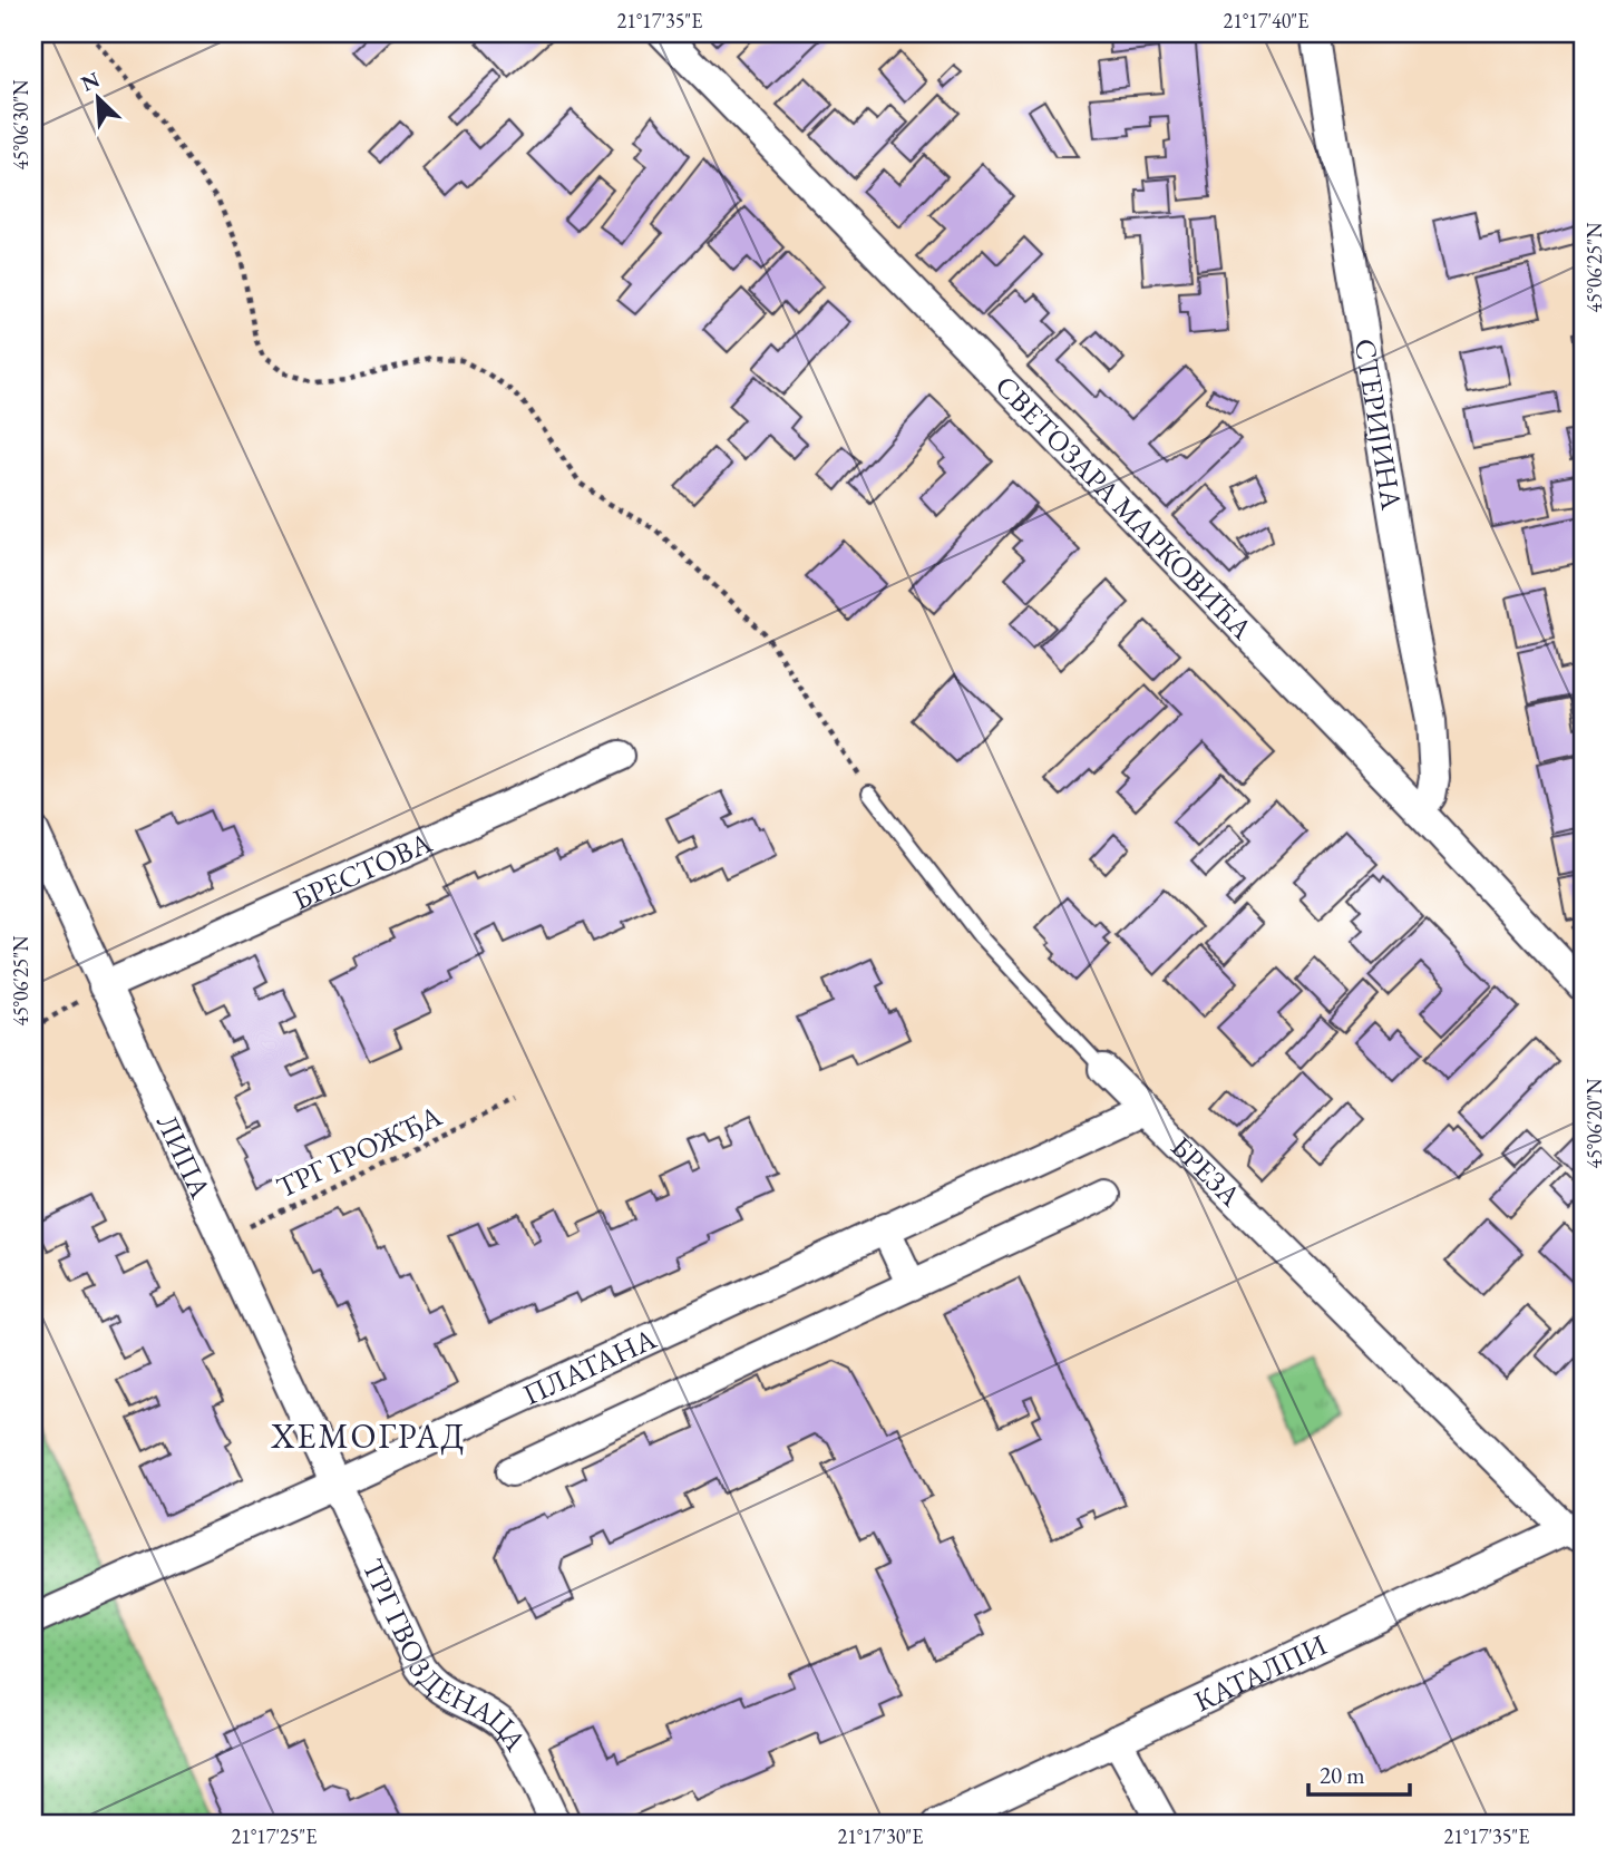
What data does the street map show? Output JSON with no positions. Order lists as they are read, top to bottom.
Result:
{
  "streets": {
    "street": [
      "СТЕРИЈИНА",
      "СВЕТОЗАРА МАРКОВИЋА",
      "БРЕСТОВА",
      "ЛИПА",
      "БРЕЗА",
      "ПЛАТАНА",
      "ТРГ ГВОЗДЕНАЦА",
      "КАТАЛПИ"
    ],
    "path": ["ТРГ ГРОЖЂА"]
  },
  "crossings": [
    ["СТЕРИЈИНА", "СВЕТОЗАРА МАРКОВИЋА"],
    ["БРЕСТОВА", "ЛИПА"],
    ["ТРГ ГРОЖЂА", "ЛИПА"],
    ["ЛИПА", "ПЛАТАНА"],
    ["ЛИПА", "ТРГ ГВОЗДЕНАЦА"],
    ["БРЕЗА", "ПЛАТАНА"],
    ["БРЕЗА", "КАТАЛПИ"],
    ["ПЛАТАНА", "ТРГ ГВОЗДЕНАЦА"]
  ],
  "districts": ["ХЕМОГРАД"],
  "scale_bar": "20 m",
  "north": "top left",
  "coordinates": [
    "21°17'35\"E",
    "21°17'40\"E",
    "45°06'30\"N",
    "45°06'25\"N",
    "45°06'20\"N",
    "21°17'25\"E",
    "21°17'30\"E"
  ]
}
